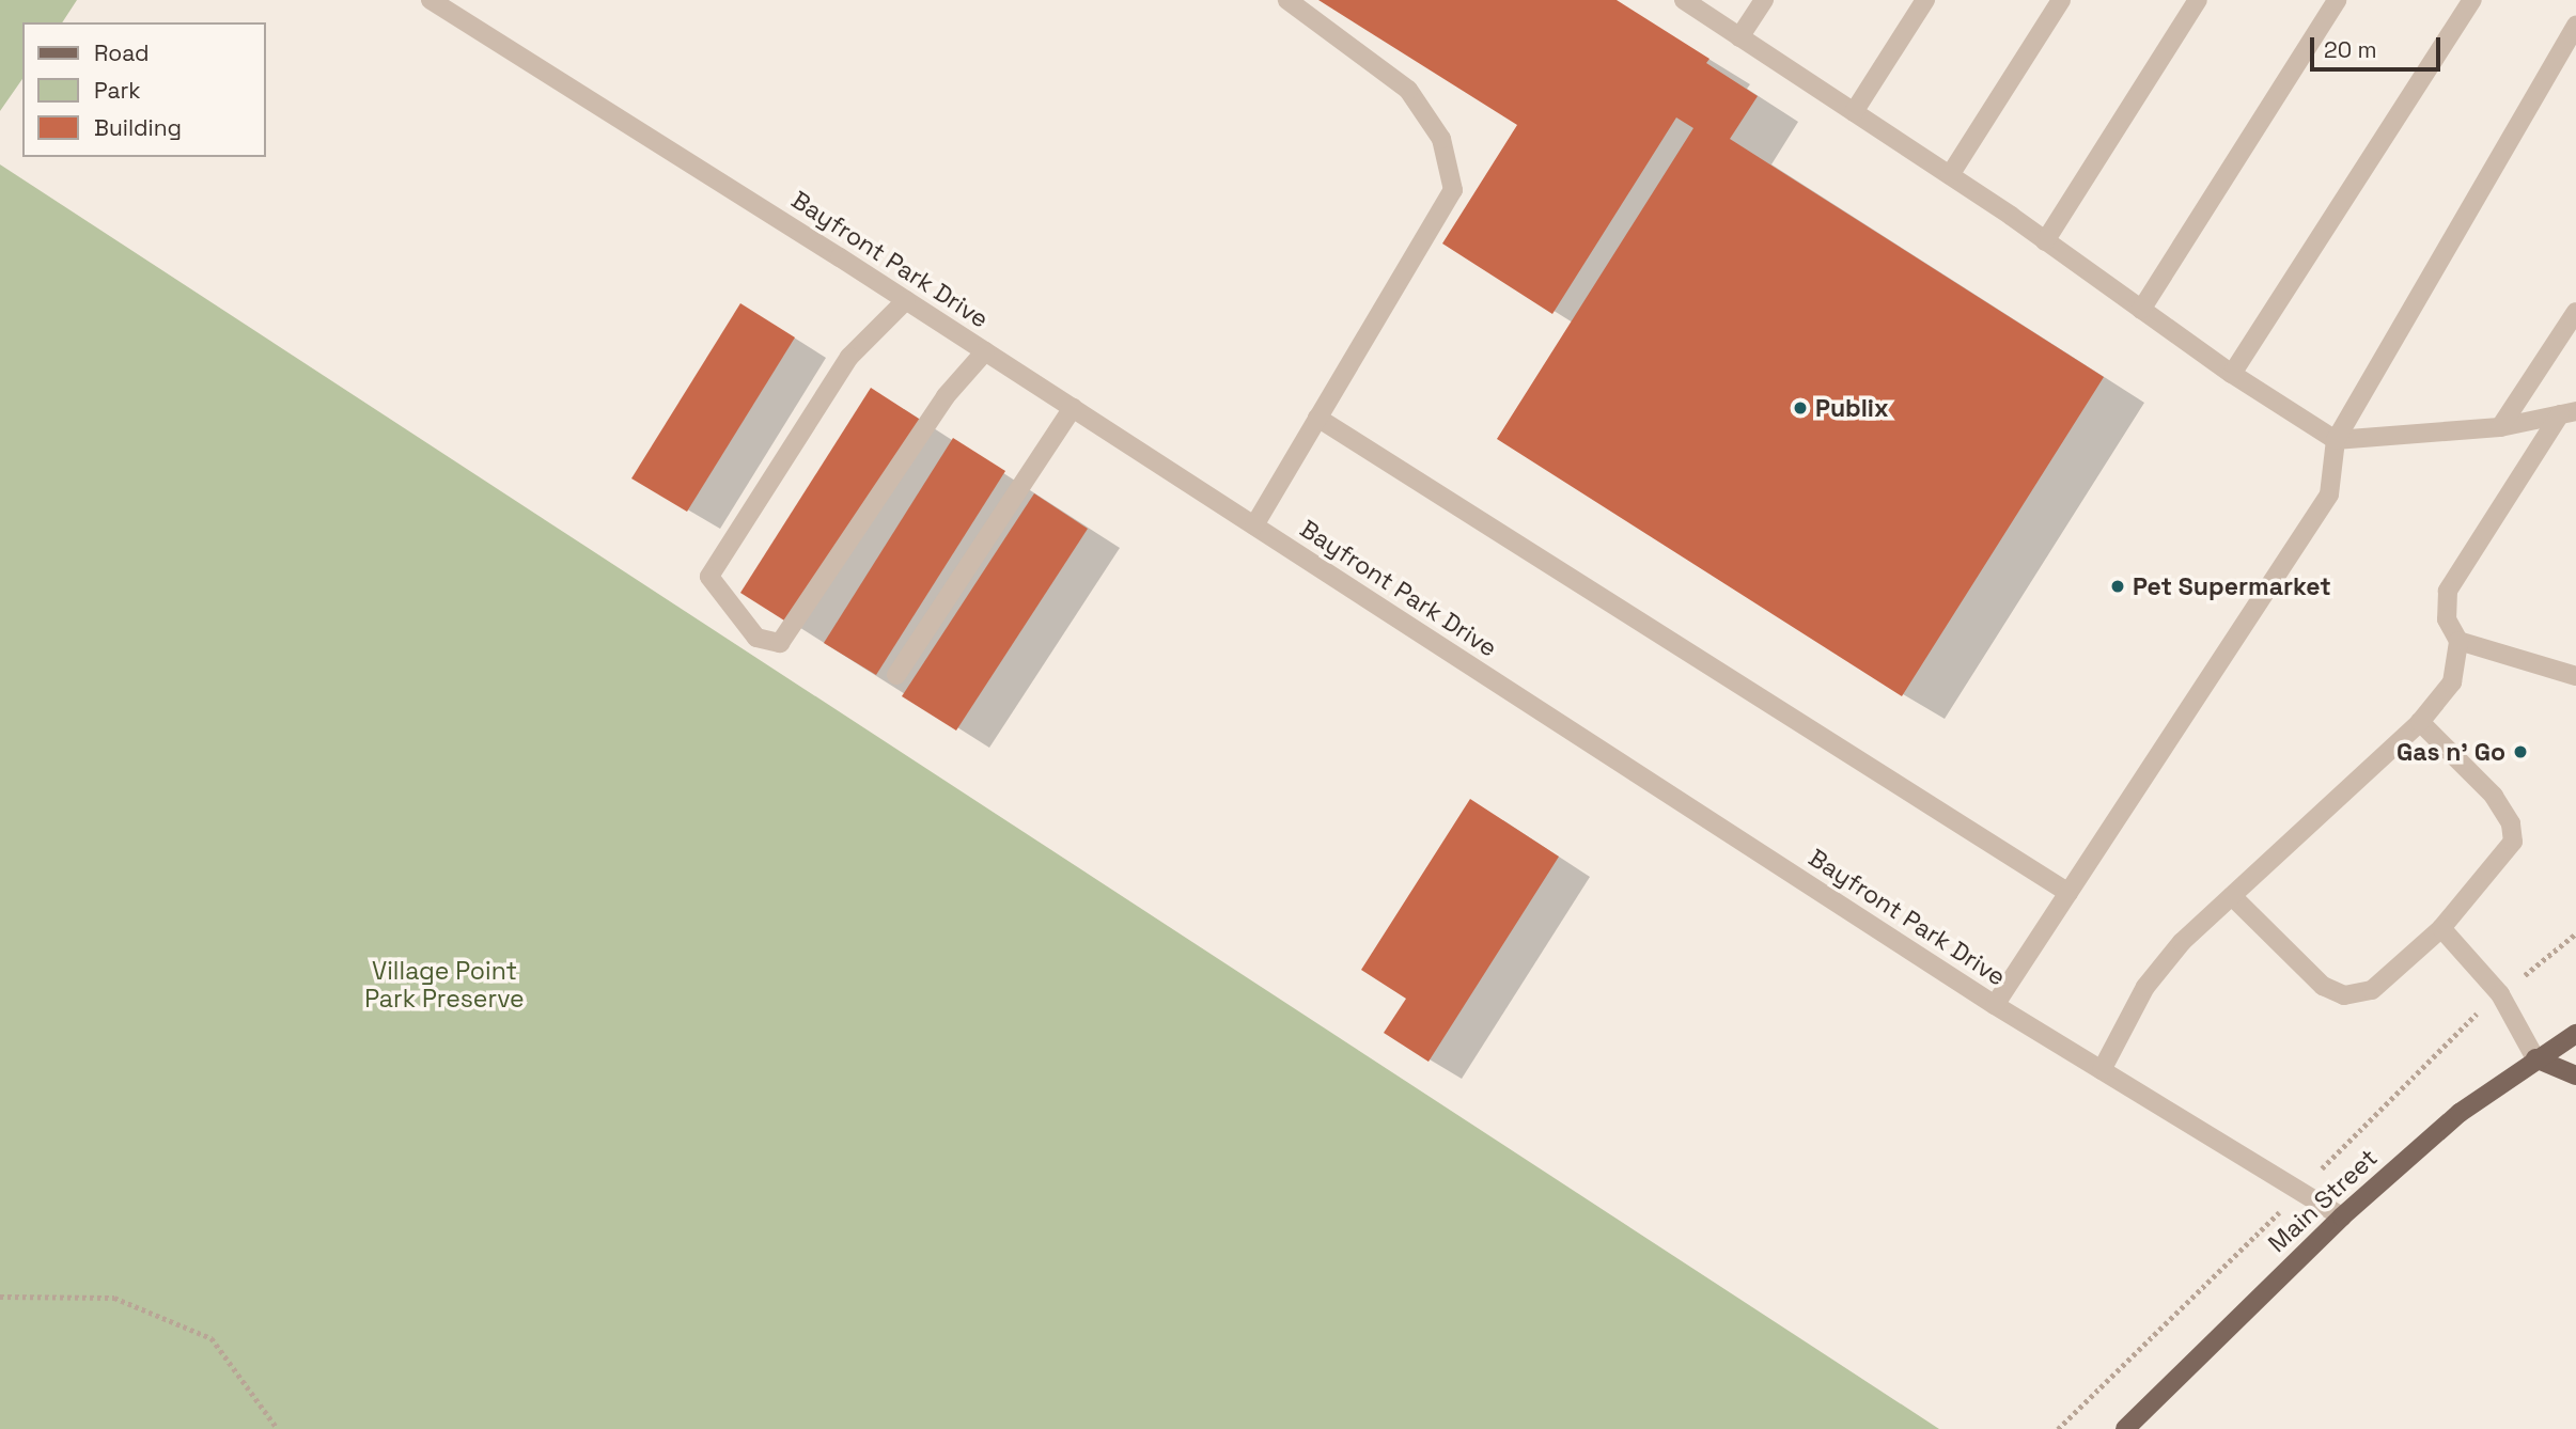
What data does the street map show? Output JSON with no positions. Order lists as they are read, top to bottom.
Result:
{
  "streets": {
    "main road": ["Main Street"],
    "street": ["Bayfront Park Drive"]
  },
  "crossings": [
    ["Bayfront Park Drive", "Main Street"]
  ],
  "parks": ["Village Point Park Preserve"],
  "places": ["Publix", "Pet Supermarket", "Gas n' Go"],
  "legend": ["Road", "Park", "Building"],
  "scale_bar": "20 m"
}
